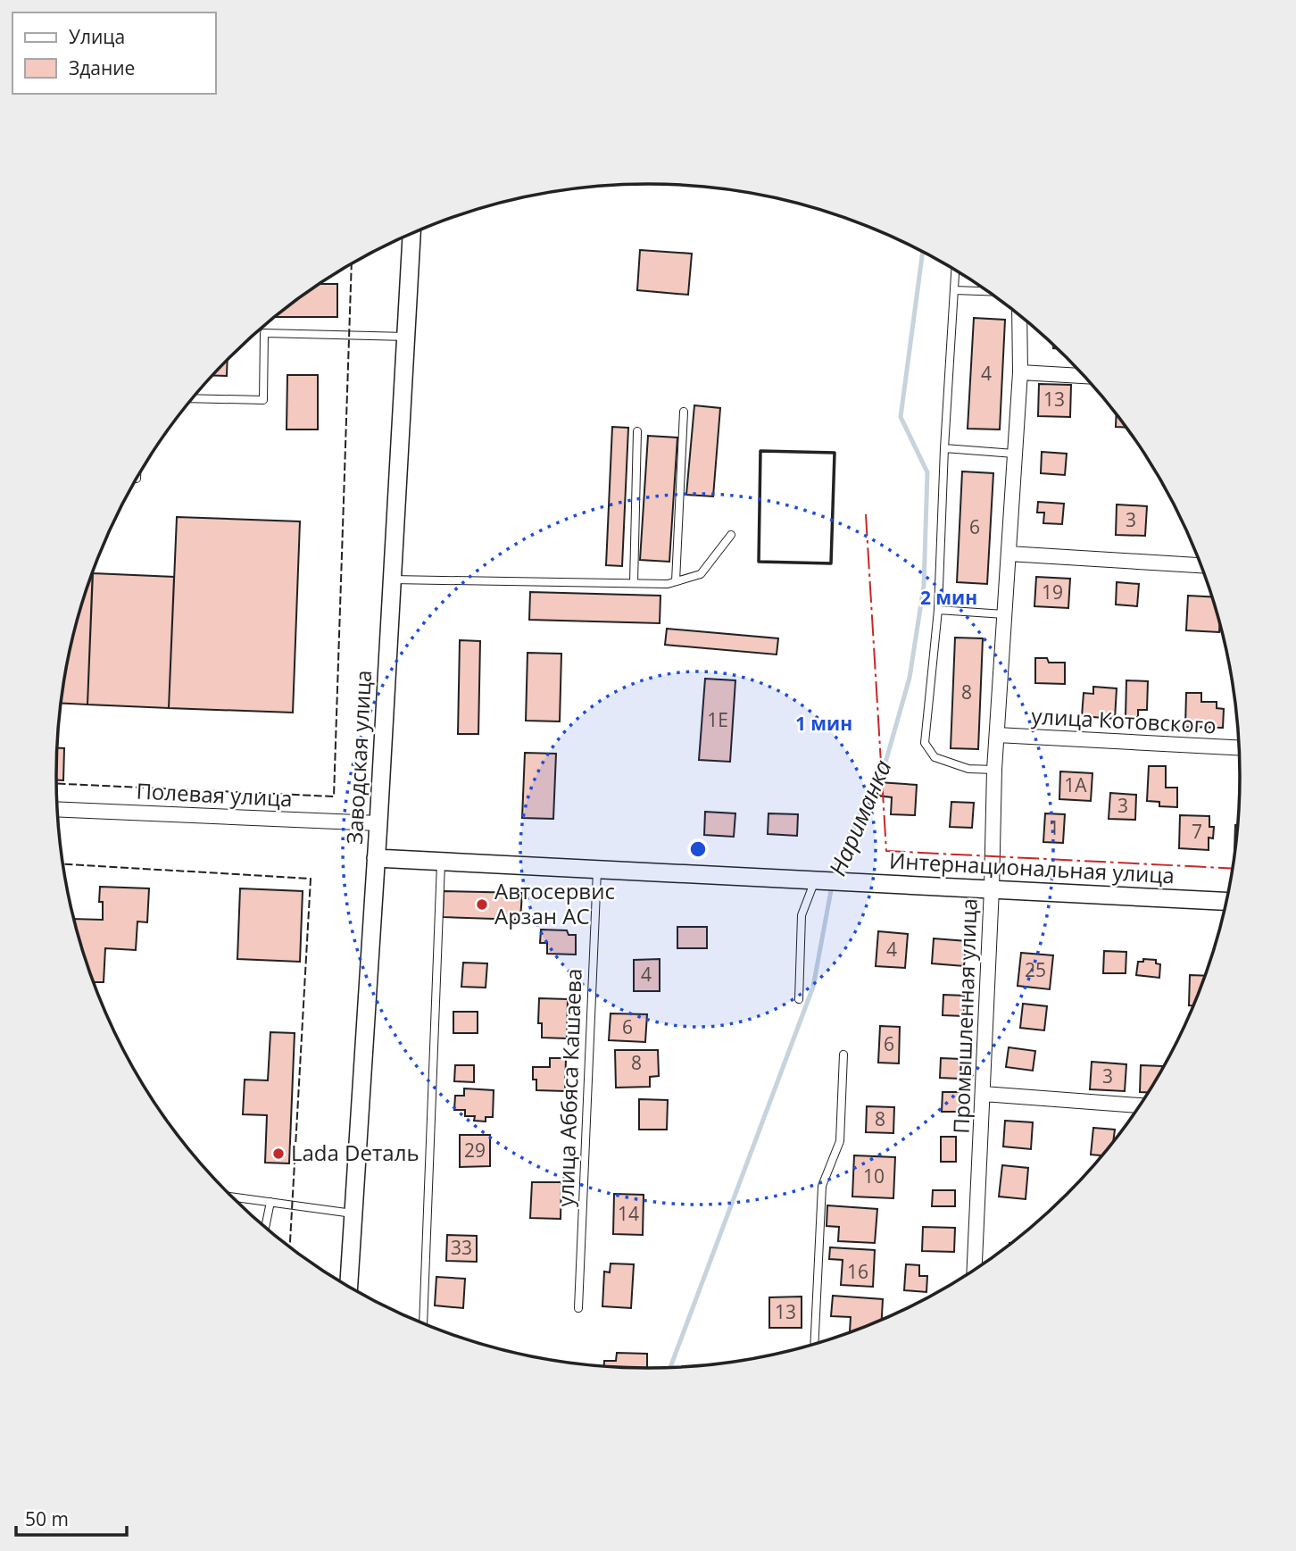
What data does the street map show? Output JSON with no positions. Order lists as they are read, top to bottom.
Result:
{
  "streets": {
    "street": [
      "улица Котовского",
      "Заводская улица",
      "Полевая улица",
      "Интернациональная улица",
      "Промышленная улица"
    ],
    "lane": ["улица Аббяса Кашаева"]
  },
  "crossings": [
    ["улица Котовского", "Промышленная улица"],
    ["Заводская улица", "Полевая улица"],
    ["Заводская улица", "Интернациональная улица"],
    ["Интернациональная улица", "Промышленная улица"],
    ["Интернациональная улица", "улица Аббяса Кашаева"]
  ],
  "water": ["Нариманка"],
  "places": ["Автосервис Арзан АС", "Lada Dеталь"],
  "house_numbers": [
    "4",
    "13",
    "3",
    "6",
    "19",
    "8",
    "1Е",
    "1А",
    "3",
    "1",
    "7",
    "4",
    "25",
    "4",
    "6",
    "6",
    "8",
    "3",
    "8",
    "29",
    "10",
    "14",
    "33",
    "16",
    "13"
  ],
  "legend": ["Улица", "Здание"],
  "scale_bar": "50 m",
  "rings": ["2 мин", "1 мин"]
}
